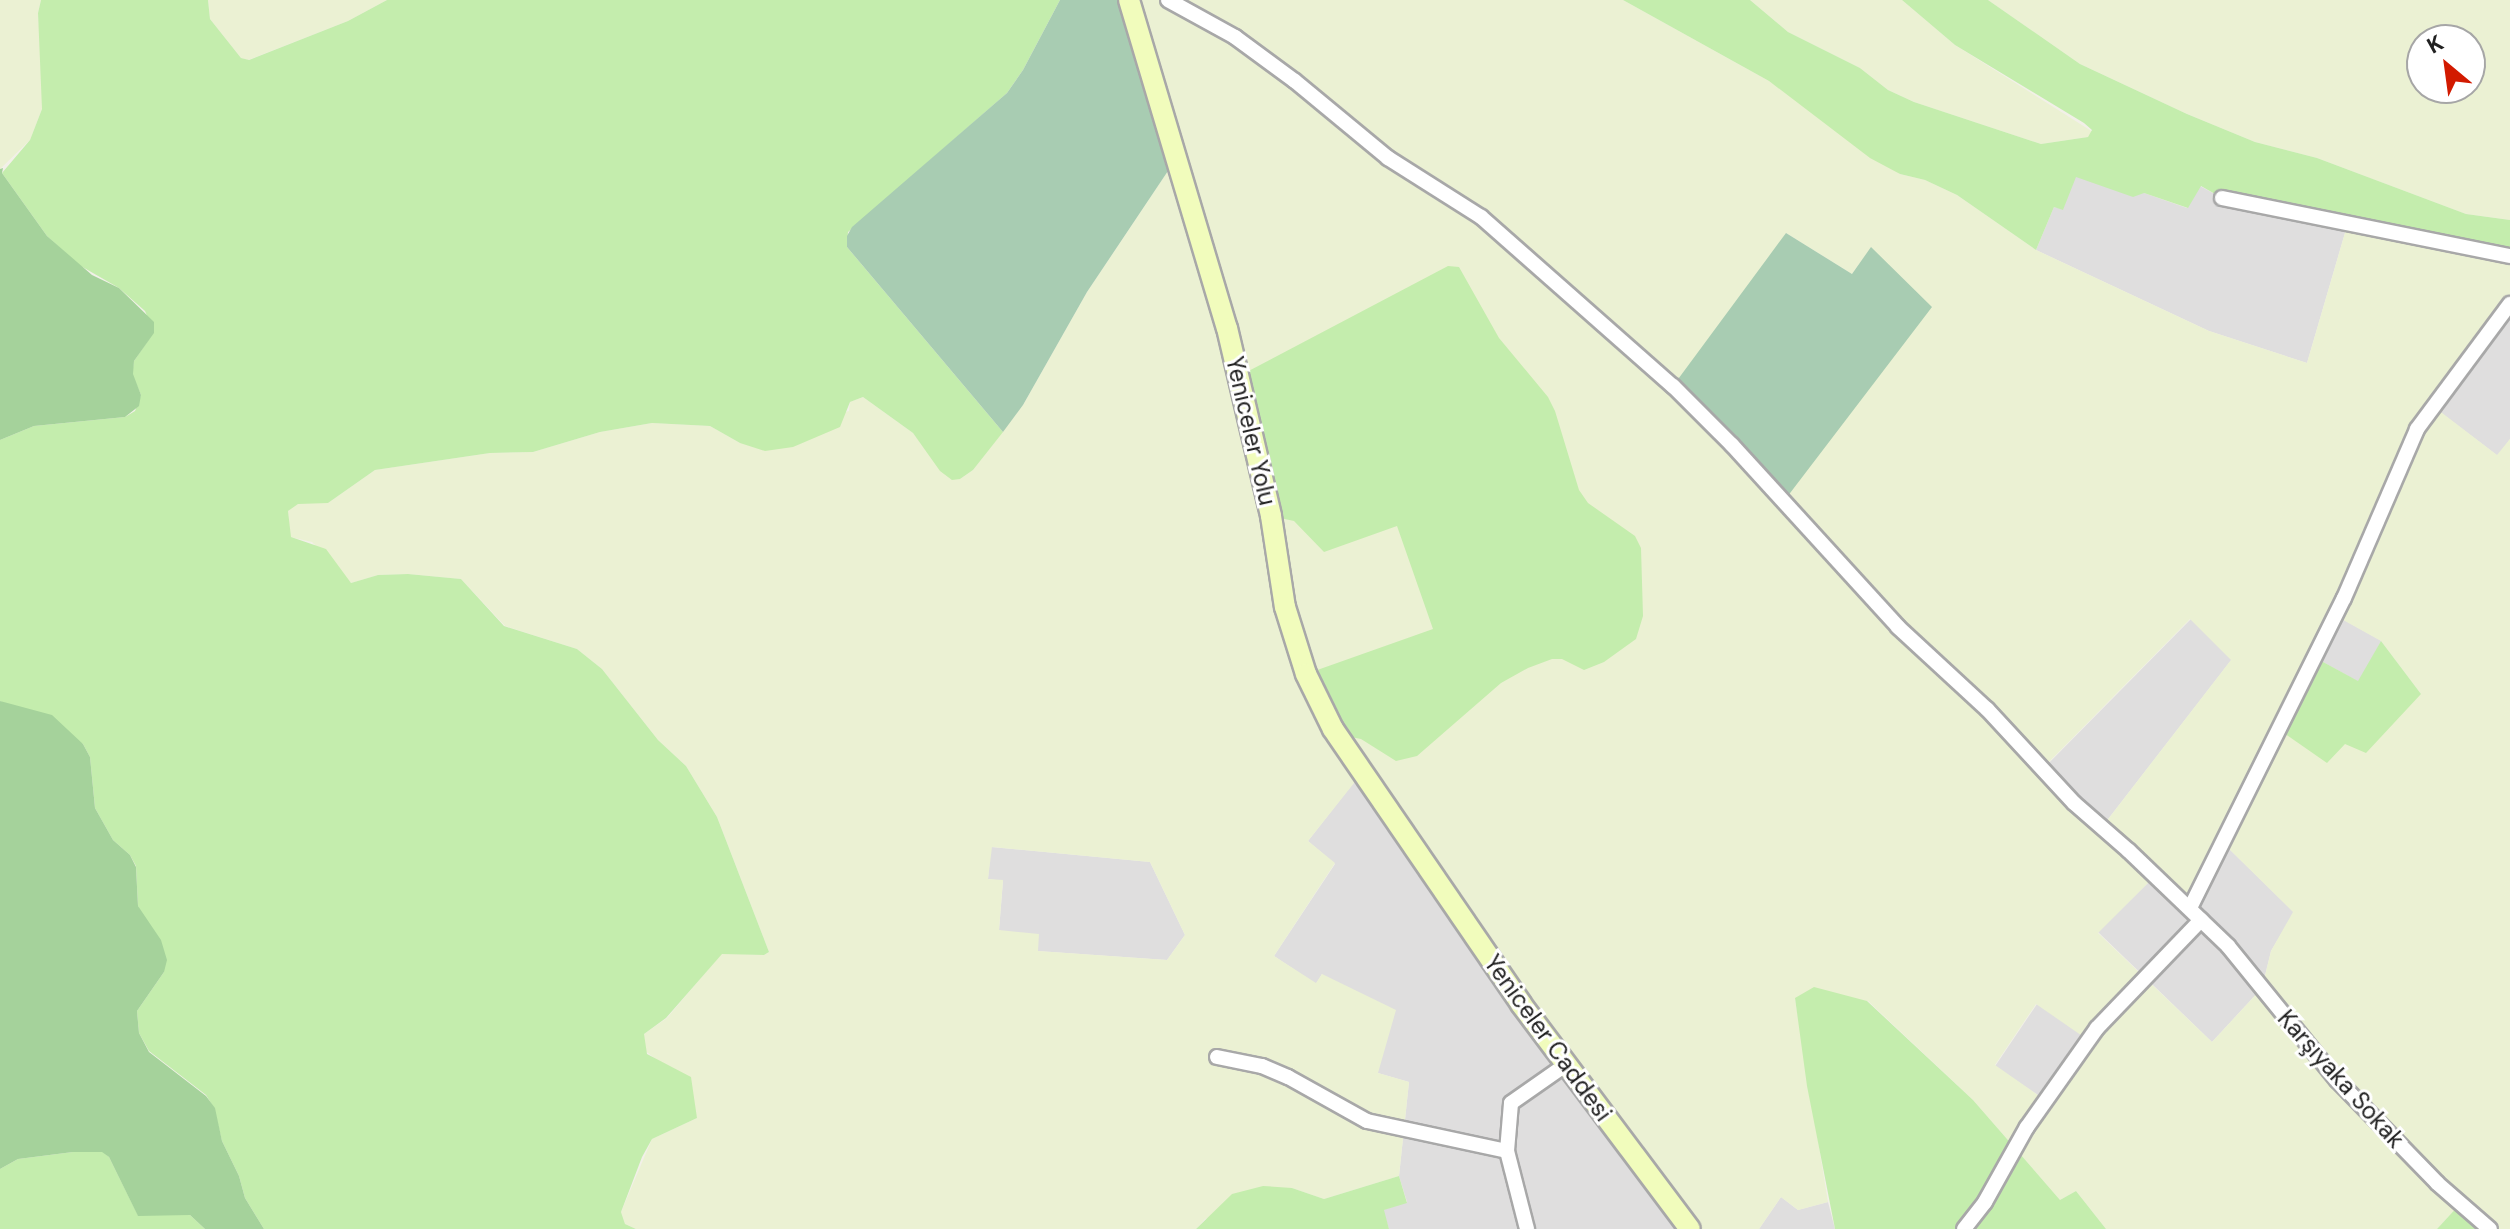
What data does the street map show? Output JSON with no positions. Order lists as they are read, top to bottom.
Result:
{
  "streets": {
    "street": ["Yeniceler Yolu", "Yeniceler Caddesi", "Karşıyaka Sokak"]
  },
  "crossings": [
    ["Yeniceler Yolu", "Yeniceler Caddesi"]
  ],
  "north": "top left"
}
